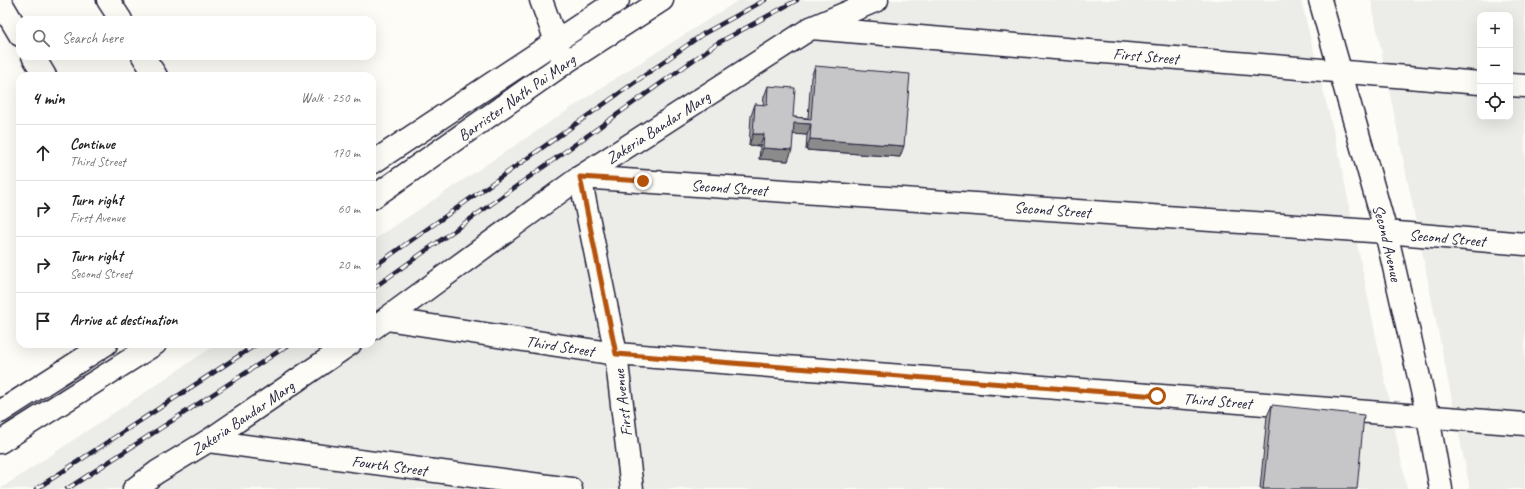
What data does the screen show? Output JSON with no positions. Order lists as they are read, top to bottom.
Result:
{
  "streets": {
    "main road": [
      "First Street",
      "Barrister Nath Pai Marg",
      "Zakeria Bandar Marg",
      "Second Street",
      "Second Avenue",
      "Third Street",
      "First Avenue",
      "Fourth Street"
    ]
  },
  "crossings": [
    ["First Street", "Zakeria Bandar Marg"],
    ["First Street", "Second Avenue"],
    ["Zakeria Bandar Marg", "Second Street"],
    ["Zakeria Bandar Marg", "Third Street"],
    ["Zakeria Bandar Marg", "First Avenue"],
    ["Zakeria Bandar Marg", "Fourth Street"],
    ["Second Street", "Second Avenue"],
    ["Second Street", "First Avenue"],
    ["Second Avenue", "Third Street"],
    ["Third Street", "First Avenue"]
  ],
  "page": {
    "map_buttons": ["+", "−"],
    "search": "Search here",
    "heading": ["4 min", "Walk · 250 m"],
    "list": [
      ["Continue", "Third Street", "170 m"],
      ["Turn right", "First Avenue", "60 m"],
      ["Turn right", "Second Street", "20 m"],
      "Arrive at destination"
    ]
  }
}
